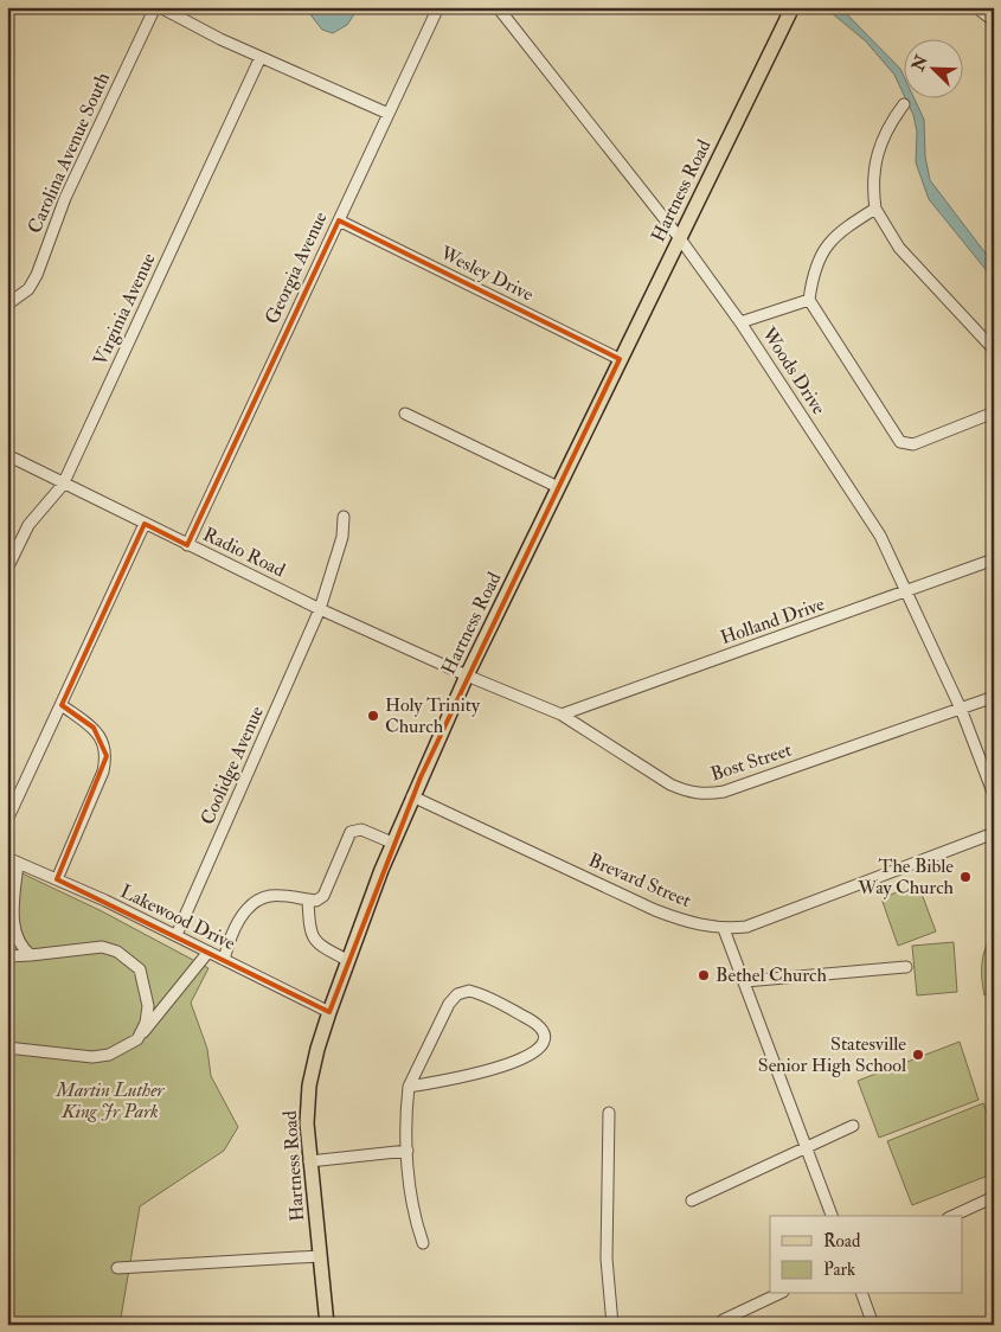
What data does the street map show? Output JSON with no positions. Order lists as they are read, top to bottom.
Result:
{
  "streets": {
    "main road": ["Hartness Road"],
    "street": [
      "Carolina Avenue South",
      "Georgia Avenue",
      "Wesley Drive",
      "Virginia Avenue",
      "Woods Drive",
      "Radio Road",
      "Holland Drive",
      "Bost Street",
      "Coolidge Avenue",
      "Brevard Street",
      "Lakewood Drive"
    ]
  },
  "crossings": [
    ["Hartness Road", "Wesley Drive"],
    ["Hartness Road", "Woods Drive"],
    ["Hartness Road", "Radio Road"],
    ["Hartness Road", "Bost Street"],
    ["Hartness Road", "Brevard Street"],
    ["Hartness Road", "Lakewood Drive"],
    ["Georgia Avenue", "Wesley Drive"],
    ["Georgia Avenue", "Radio Road"],
    ["Virginia Avenue", "Radio Road"],
    ["Woods Drive", "Holland Drive"],
    ["Woods Drive", "Bost Street"],
    ["Radio Road", "Bost Street"],
    ["Radio Road", "Coolidge Avenue"],
    ["Holland Drive", "Bost Street"],
    ["Coolidge Avenue", "Lakewood Drive"]
  ],
  "parks": ["Martin Luther King Jr Park"],
  "places": [
    "Holy Trinity Church",
    "The Bible Way Church",
    "Bethel Church",
    "Statesville Senior High School"
  ],
  "legend": ["Road", "Park"],
  "north": "top left"
}
